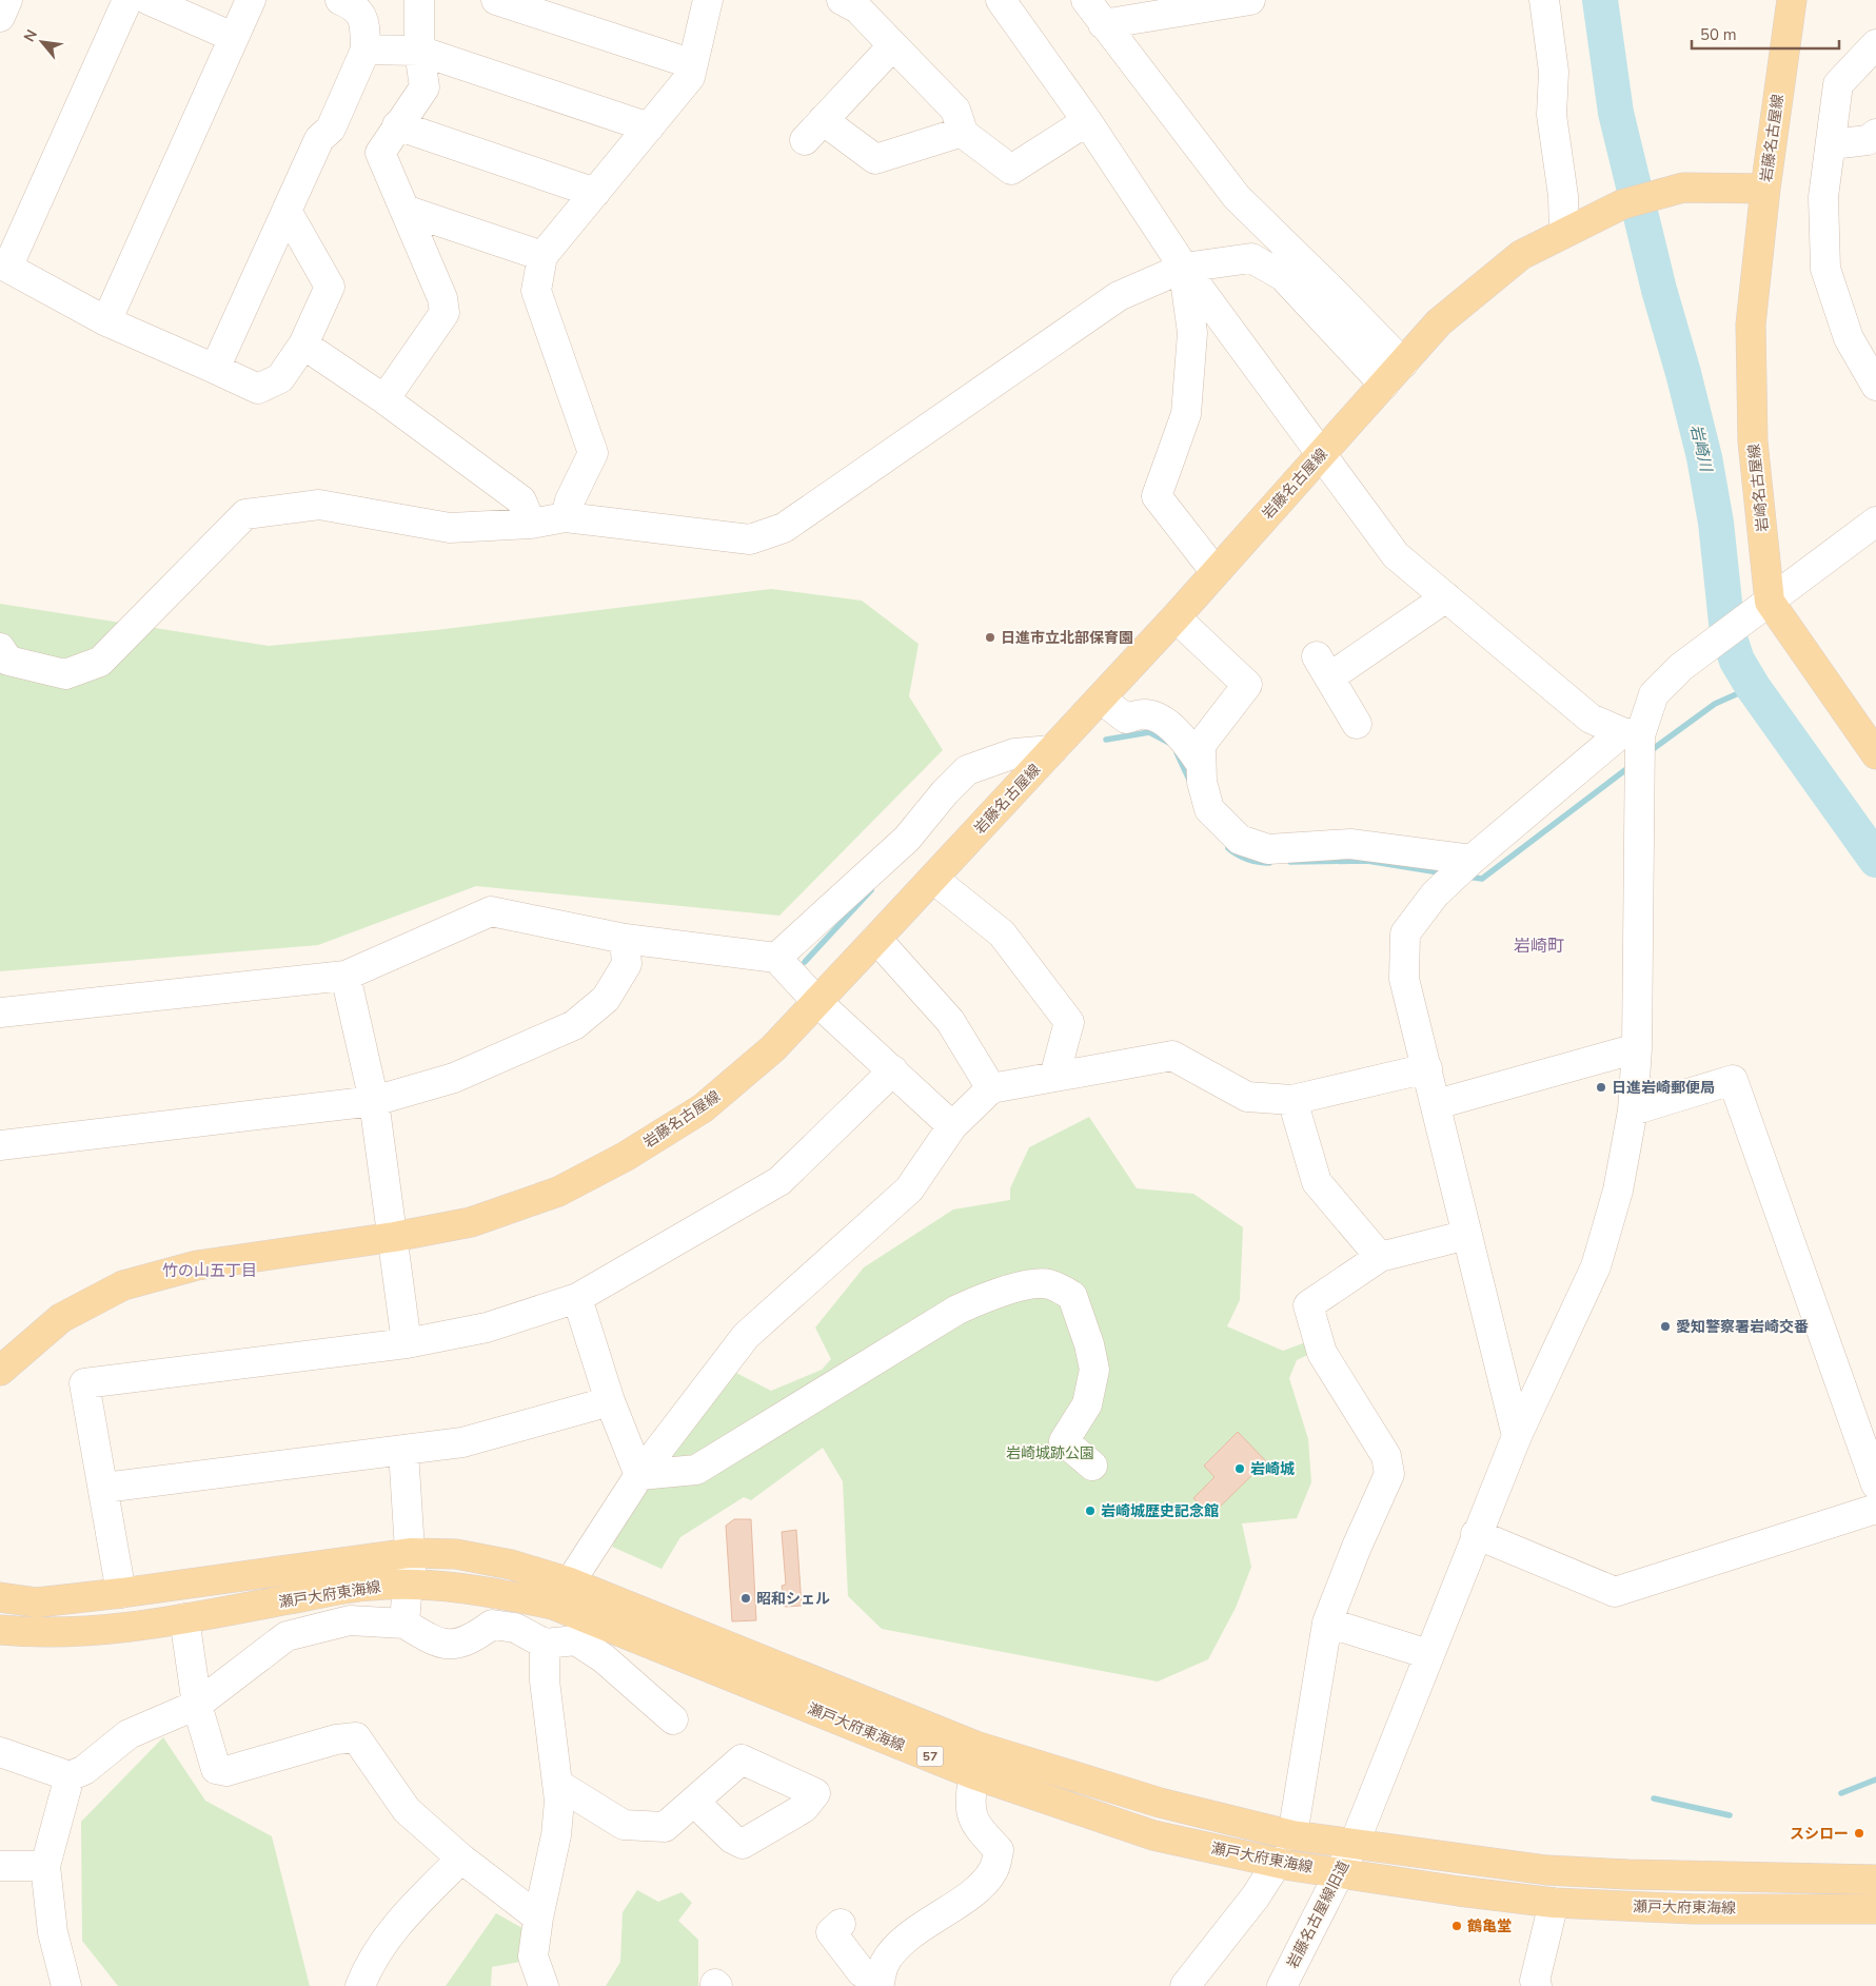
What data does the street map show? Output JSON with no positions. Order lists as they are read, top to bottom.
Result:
{
  "streets": {
    "main road": [
      "岩藤名古屋線",
      "岩崎名古屋線",
      "瀬戸大府東海線",
      "57"
    ],
    "street": ["岩藤名古屋線旧道"]
  },
  "crossings": [
    ["岩藤名古屋線", "岩崎名古屋線"],
    ["瀬戸大府東海線", "岩藤名古屋線旧道"]
  ],
  "districts": ["岩崎町", "竹の山五丁目"],
  "water": ["岩崎川"],
  "parks": ["岩崎城跡公園"],
  "places": [
    "日進市立北部保育園",
    "日進岩崎郵便局",
    "愛知警察署岩崎交番",
    "岩崎城",
    "岩崎城歴史記念館",
    "昭和シェル",
    "スシロー",
    "鶴亀堂"
  ],
  "scale_bar": "50 m",
  "north": "top left"
}
